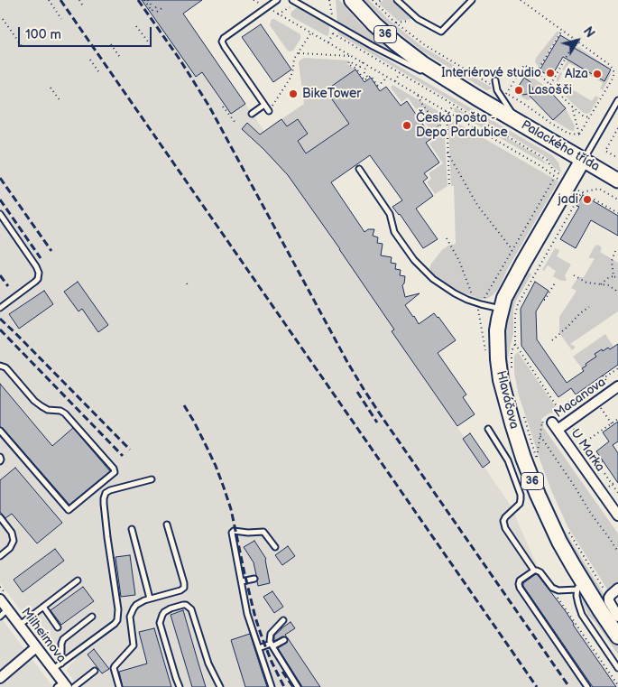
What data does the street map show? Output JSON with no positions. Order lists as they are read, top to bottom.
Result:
{
  "streets": {
    "main road": ["36", "Palackého třída", "Hlaváčova"],
    "street": ["Macanova", "U Marka", "Milheimova"]
  },
  "crossings": [
    ["Palackého třída", "Hlaváčova"],
    ["Macanova", "U Marka"]
  ],
  "places": [
    "Interiérové studio",
    "Alza",
    "Lasošči",
    "BikeTower",
    "Česká pošta - Depo Pardubice",
    "jadi"
  ],
  "scale_bar": "100 m",
  "north": "top right"
}
